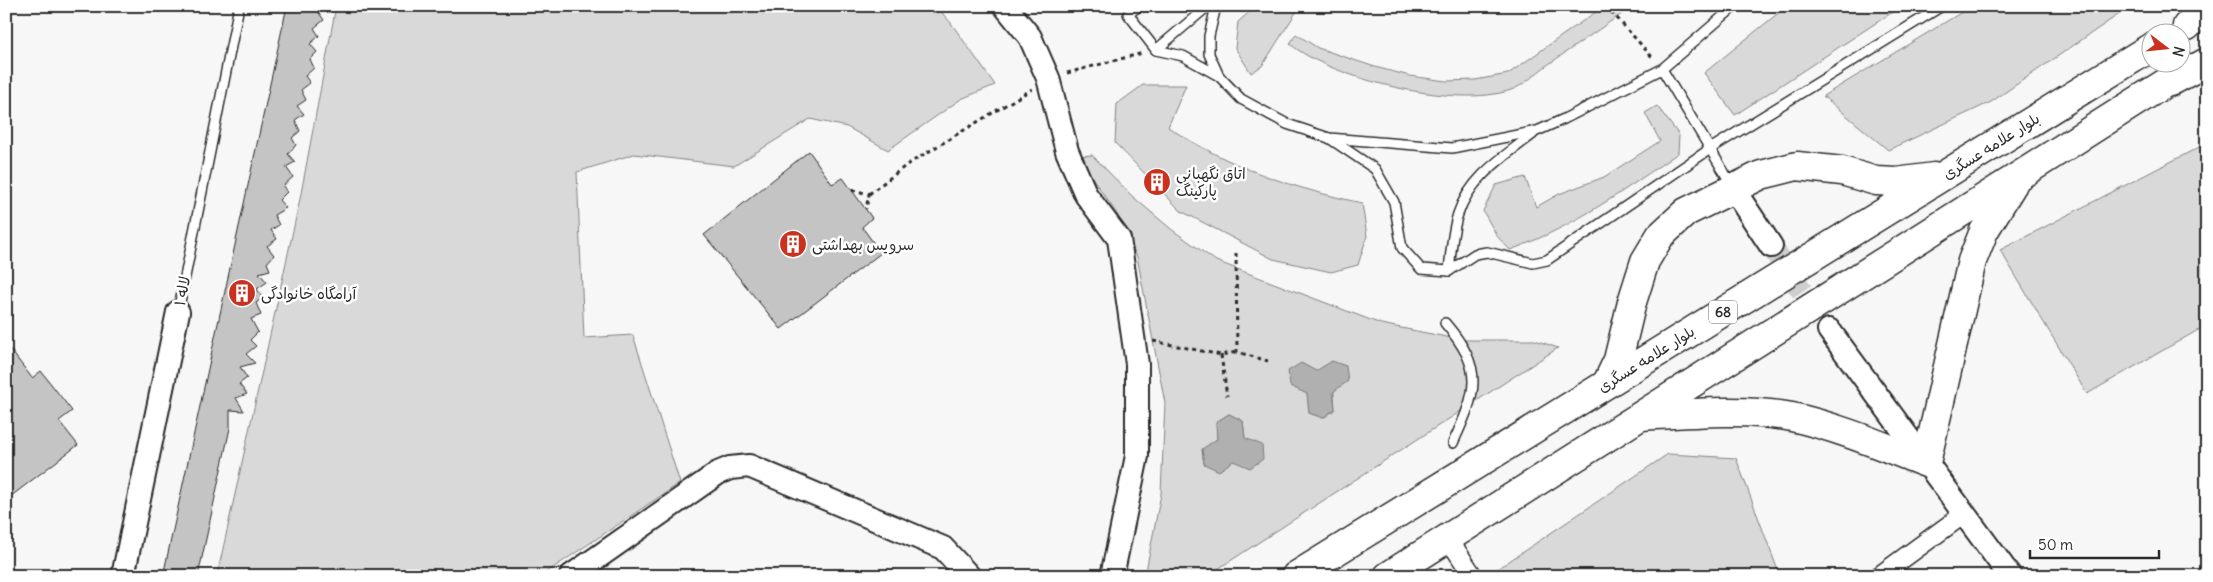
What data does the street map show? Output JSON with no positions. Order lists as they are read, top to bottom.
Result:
{
  "streets": {
    "highway": ["بلوار علامه عسگری", "68"],
    "street": ["لاله ۱"]
  },
  "places": {
    "building": ["اتاق نگهبانی پارکینگ", "سرویس بهداشتی", "آرامگاه خانوادگی"]
  },
  "scale_bar": "50 m",
  "north": "right"
}
